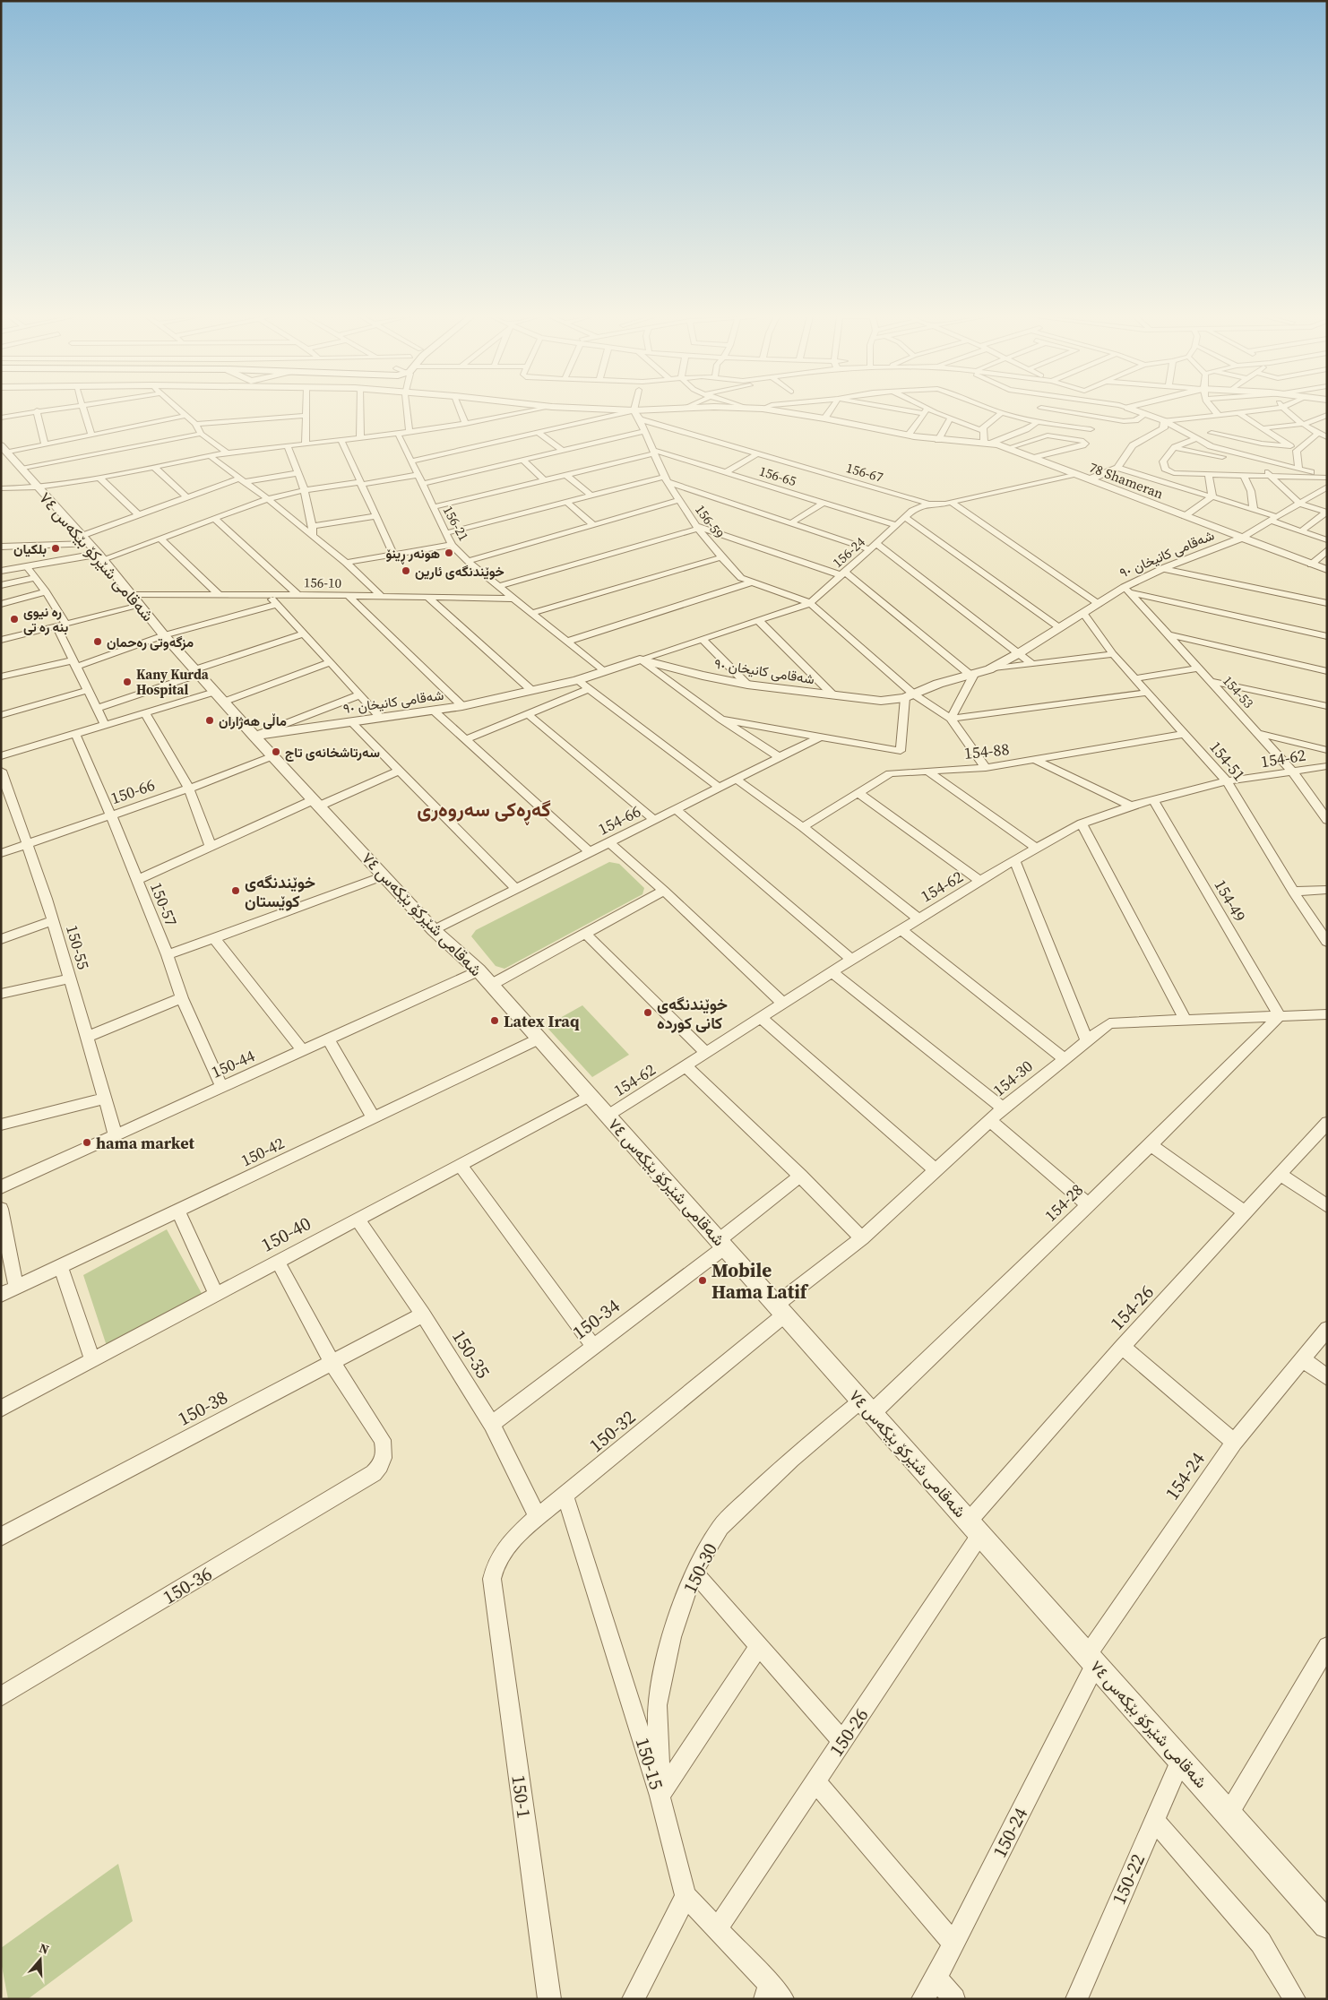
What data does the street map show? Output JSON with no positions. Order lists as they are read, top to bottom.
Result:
{
  "streets": {
    "street": [
      "156-67",
      "156-65",
      "78 Shameran",
      "156-59",
      "156-21",
      "156-24",
      "شەقامی کانیخان ٩٠",
      "شەقامی شێرکۆ بێکەس ٧٤",
      "156-10",
      "154-53",
      "154-88",
      "154-62",
      "154-51",
      "150-66",
      "154-66",
      "154-49",
      "150-57",
      "150-55",
      "150-44",
      "154-30",
      "150-42",
      "154-28",
      "150-40",
      "154-26",
      "150-34",
      "150-35",
      "150-38",
      "150-32",
      "154-24",
      "150-30",
      "150-36",
      "150-26",
      "150-15",
      "150-1",
      "150-24",
      "150-22"
    ]
  },
  "crossings": [
    ["156-67", "156-59"],
    ["156-67", "156-24"],
    ["156-65", "156-59"],
    ["156-65", "156-24"],
    ["78 Shameran", "156-59"],
    ["78 Shameran", "156-24"],
    ["78 Shameran", "شەقامی کانیخان ٩٠"],
    ["156-59", "156-24"],
    ["156-21", "شەقامی کانیخان ٩٠"],
    ["156-21", "156-10"],
    ["156-24", "شەقامی کانیخان ٩٠"],
    ["شەقامی کانیخان ٩٠", "شەقامی شێرکۆ بێکەس ٧٤"],
    ["شەقامی کانیخان ٩٠", "154-53"],
    ["شەقامی کانیخان ٩٠", "154-51"],
    ["شەقامی شێرکۆ بێکەس ٧٤", "156-10"],
    ["شەقامی شێرکۆ بێکەس ٧٤", "154-62"],
    ["شەقامی شێرکۆ بێکەس ٧٤", "150-66"],
    ["شەقامی شێرکۆ بێکەس ٧٤", "154-66"],
    ["شەقامی شێرکۆ بێکەس ٧٤", "150-44"],
    ["شەقامی شێرکۆ بێکەس ٧٤", "154-30"],
    ["شەقامی شێرکۆ بێکەس ٧٤", "150-42"],
    ["شەقامی شێرکۆ بێکەس ٧٤", "154-28"],
    ["شەقامی شێرکۆ بێکەس ٧٤", "150-40"],
    ["شەقامی شێرکۆ بێکەس ٧٤", "154-26"],
    ["شەقامی شێرکۆ بێکەس ٧٤", "150-34"],
    ["شەقامی شێرکۆ بێکەس ٧٤", "150-32"],
    ["شەقامی شێرکۆ بێکەس ٧٤", "154-24"],
    ["شەقامی شێرکۆ بێکەس ٧٤", "150-30"],
    ["شەقامی شێرکۆ بێکەس ٧٤", "150-26"],
    ["شەقامی شێرکۆ بێکەس ٧٤", "150-24"],
    ["شەقامی شێرکۆ بێکەس ٧٤", "150-22"],
    ["154-53", "154-62"],
    ["154-88", "154-51"],
    ["154-62", "154-51"],
    ["154-62", "154-49"],
    ["150-66", "150-57"],
    ["150-66", "150-55"],
    ["154-49", "154-28"],
    ["150-57", "150-44"],
    ["150-55", "150-44"],
    ["154-30", "150-32"],
    ["154-28", "150-30"],
    ["150-40", "150-35"],
    ["154-26", "150-26"],
    ["150-34", "150-35"],
    ["150-35", "150-38"],
    ["150-35", "150-32"],
    ["150-38", "150-36"],
    ["150-32", "150-15"],
    ["150-32", "150-1"],
    ["154-24", "150-24"],
    ["150-30", "150-15"],
    ["150-26", "150-15"]
  ],
  "districts": ["گەڕەکی سەروەری"],
  "places": [
    "بلكيان",
    "ھونەر ڕینۆ",
    "خوێندنگەی ئارین",
    "ره نیوی بنه ره تی",
    "مزگەوتی رەحمان",
    "Kany Kurda Hospital",
    "ماڵی هەژاران",
    "سەرتاشخانەی تاج",
    "خوێندنگەی کوێستان",
    "خوێندنگەی کانی کوردە",
    "Latex Iraq",
    "hama market",
    "Mobile Hama Latif"
  ],
  "north": "top"
}
